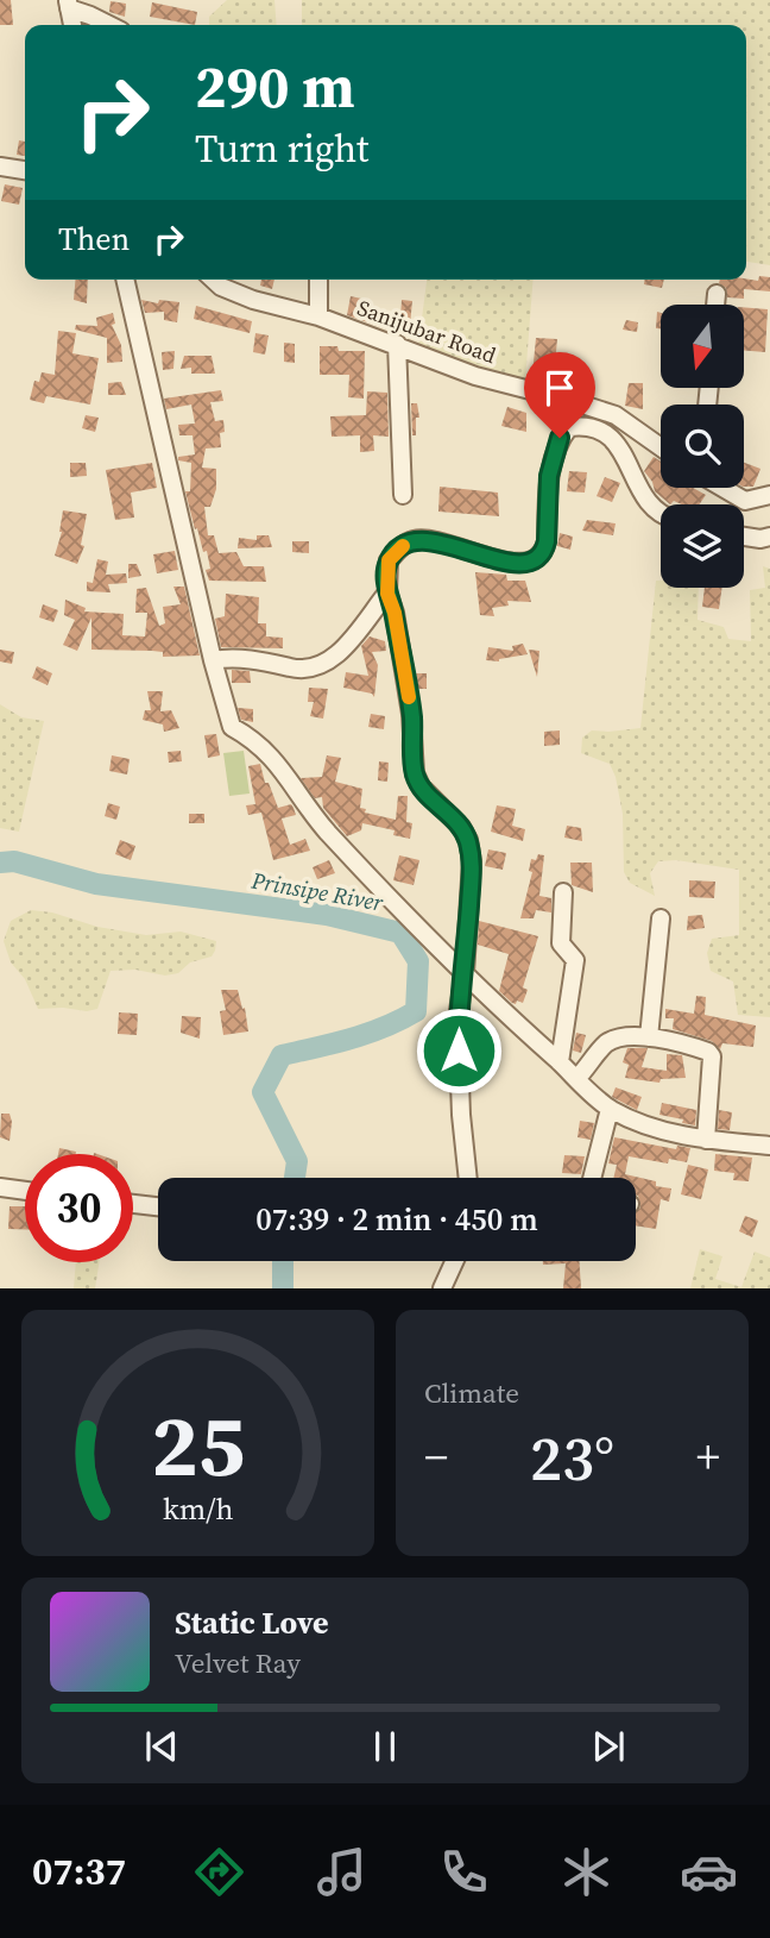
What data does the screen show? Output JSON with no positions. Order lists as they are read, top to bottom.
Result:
{
  "streets": {
    "street": ["Sanijubar Road"]
  },
  "water": ["Prinsipe River"],
  "north": "bottom",
  "page": {
    "turn": ["290 m", "Turn right"],
    "then": "Then",
    "limit": "30",
    "trip": "07:39 · 2 min · 450 m",
    "tile": "Climate",
    "heat": ["−", "23°", "+"],
    "song": ["Static Love", "Velvet Ray"],
    "tabs": "07:37",
    "gauge": ["25", "km/h"]
  }
}
